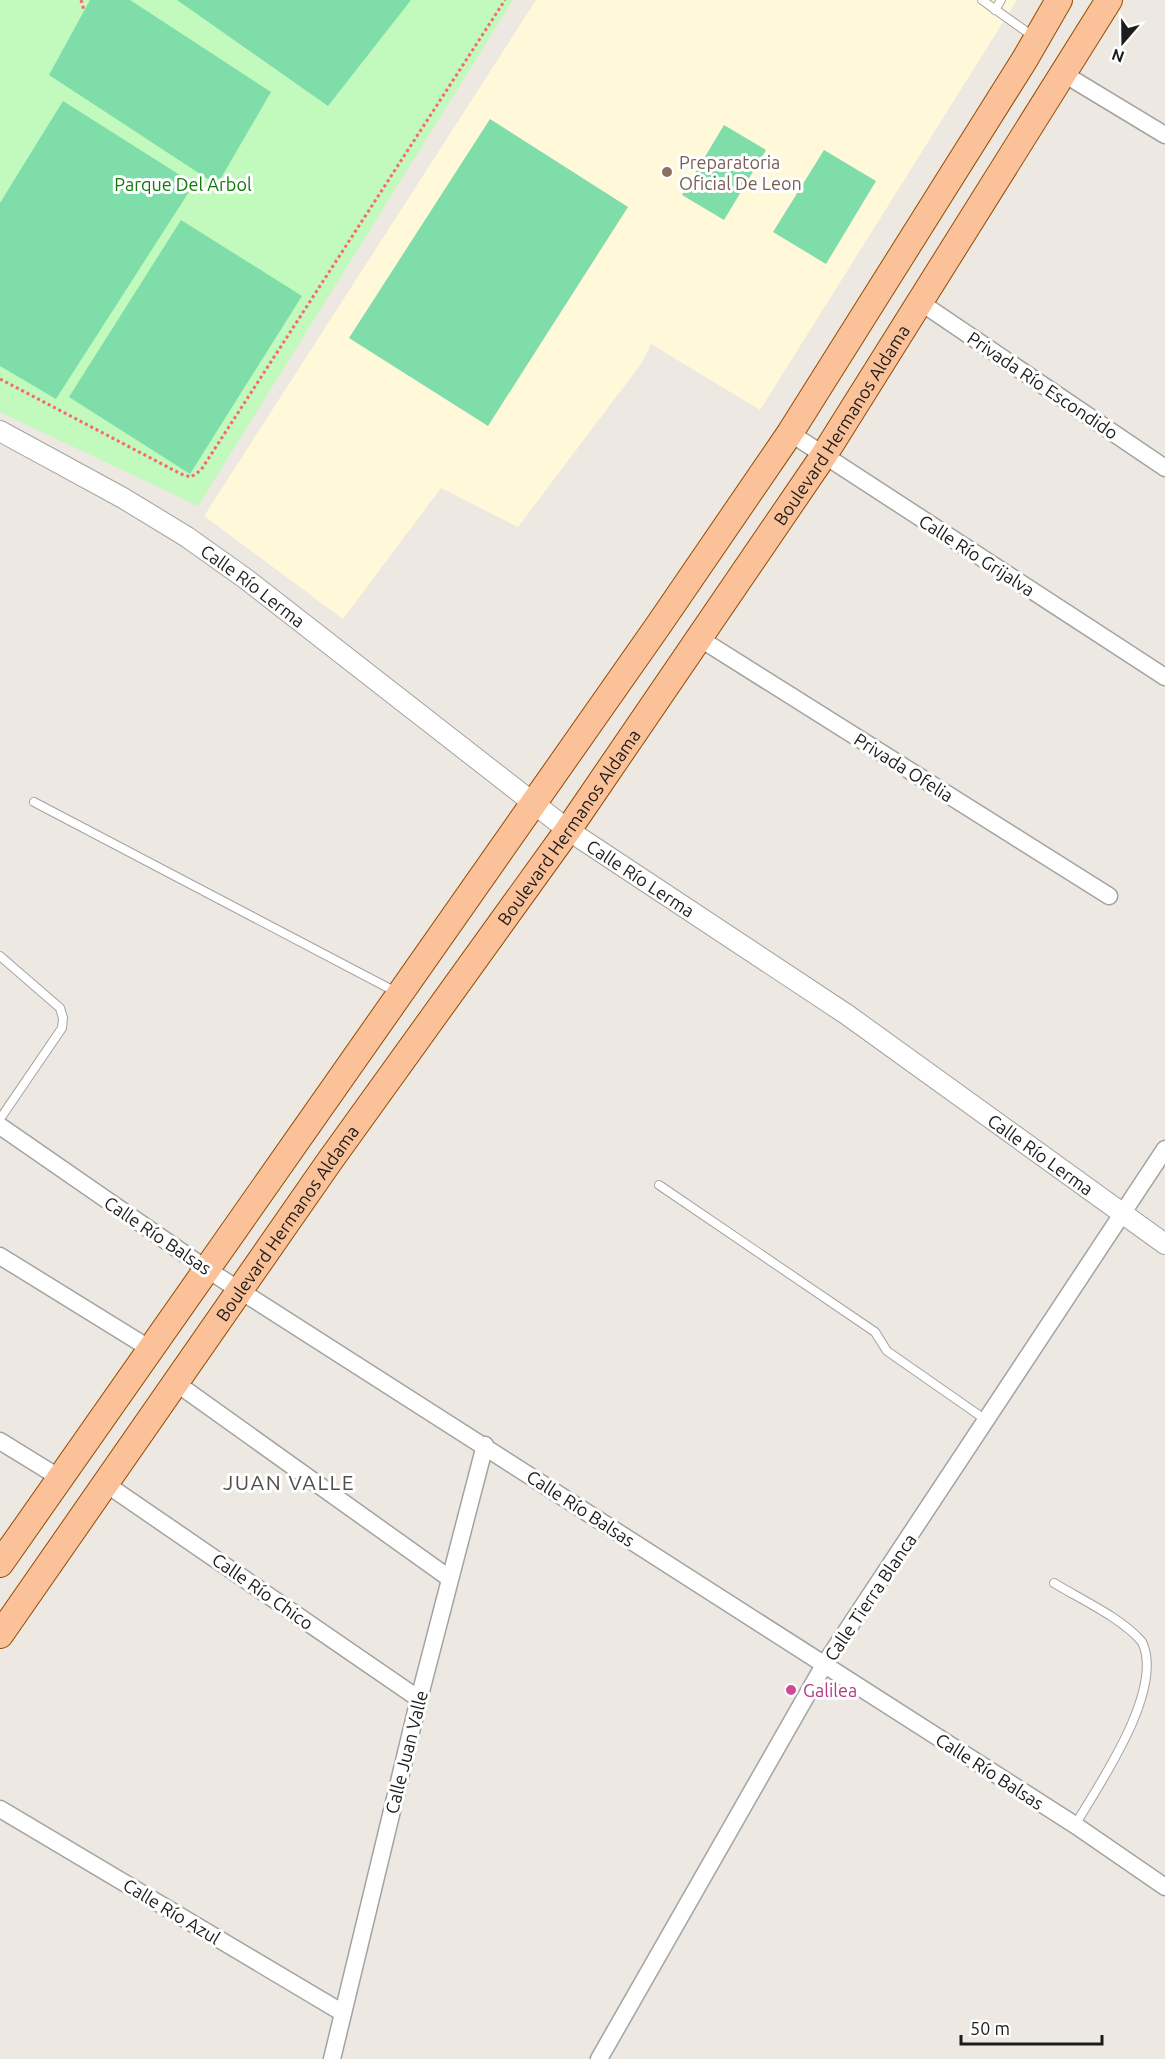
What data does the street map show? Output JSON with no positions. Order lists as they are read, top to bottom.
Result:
{
  "streets": {
    "main road": ["Boulevard Hermanos Aldama"],
    "street": [
      "Privada Río Escondido",
      "Calle Río Grijalva",
      "Calle Río Lerma",
      "Privada Ofelia",
      "Calle Río Balsas",
      "Calle Río Chico",
      "Calle Tierra Blanca",
      "Calle Juan Valle",
      "Calle Río Azul"
    ]
  },
  "crossings": [
    ["Privada Río Escondido", "Boulevard Hermanos Aldama"],
    ["Boulevard Hermanos Aldama", "Calle Río Grijalva"],
    ["Boulevard Hermanos Aldama", "Calle Río Lerma"],
    ["Boulevard Hermanos Aldama", "Privada Ofelia"],
    ["Boulevard Hermanos Aldama", "Calle Río Balsas"],
    ["Boulevard Hermanos Aldama", "Calle Río Chico"],
    ["Calle Río Lerma", "Calle Tierra Blanca"],
    ["Calle Río Balsas", "Calle Tierra Blanca"],
    ["Calle Río Balsas", "Calle Juan Valle"],
    ["Calle Río Chico", "Calle Juan Valle"],
    ["Calle Juan Valle", "Calle Río Azul"]
  ],
  "districts": ["JUAN VALLE"],
  "parks": ["Parque Del Arbol"],
  "places": ["Preparatoria Oficial De Leon", "Galilea"],
  "scale_bar": "50 m",
  "north": "bottom"
}
